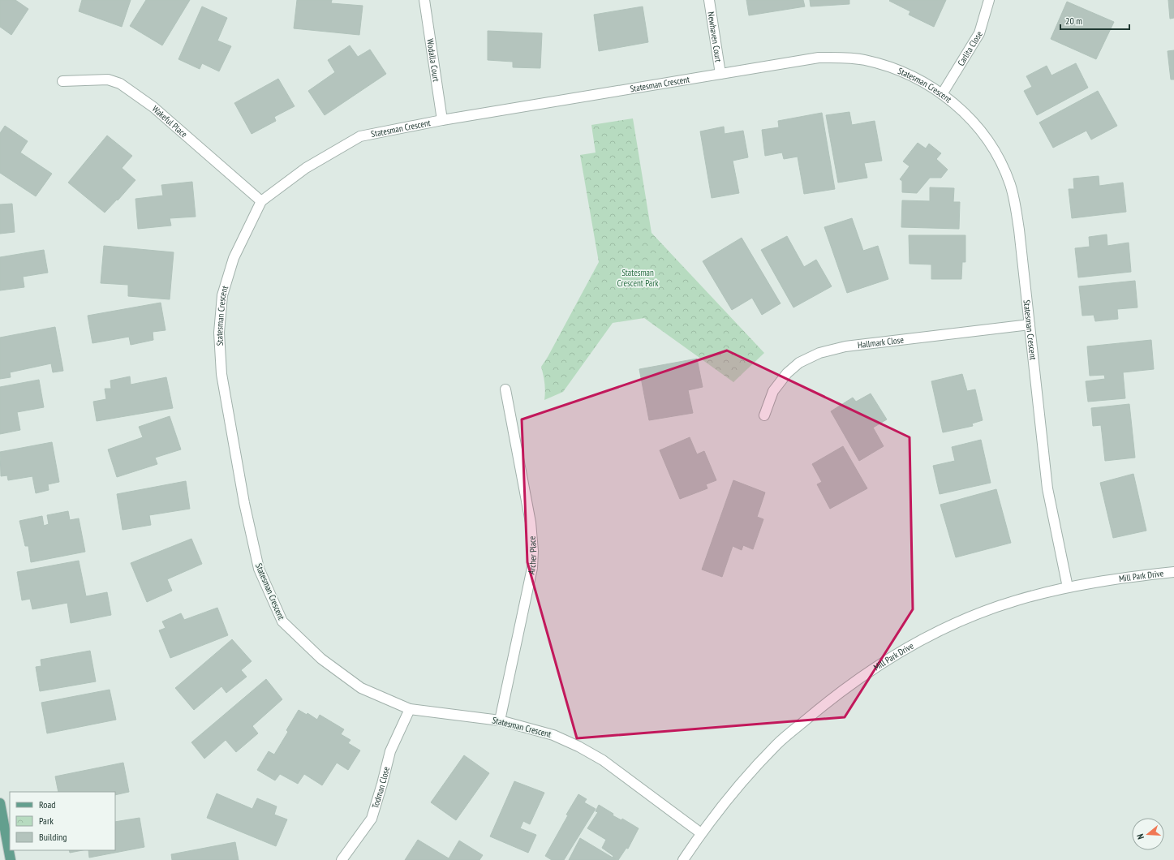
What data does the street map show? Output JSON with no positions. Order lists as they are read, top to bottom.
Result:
{
  "streets": {
    "street": [
      "Newhaven Court",
      "Carlita Close",
      "Wodalla Court",
      "Statesman Crescent",
      "Wakeful Place",
      "Hallmark Close",
      "Archer Place",
      "Mill Park Drive",
      "Todman Close"
    ]
  },
  "crossings": [
    ["Newhaven Court", "Statesman Crescent"],
    ["Carlita Close", "Statesman Crescent"],
    ["Wodalla Court", "Statesman Crescent"],
    ["Statesman Crescent", "Wakeful Place"],
    ["Statesman Crescent", "Hallmark Close"],
    ["Statesman Crescent", "Archer Place"],
    ["Statesman Crescent", "Mill Park Drive"],
    ["Statesman Crescent", "Todman Close"]
  ],
  "parks": ["Statesman Crescent Park"],
  "legend": ["Road", "Park", "Building"],
  "scale_bar": "20 m",
  "north": "left"
}
